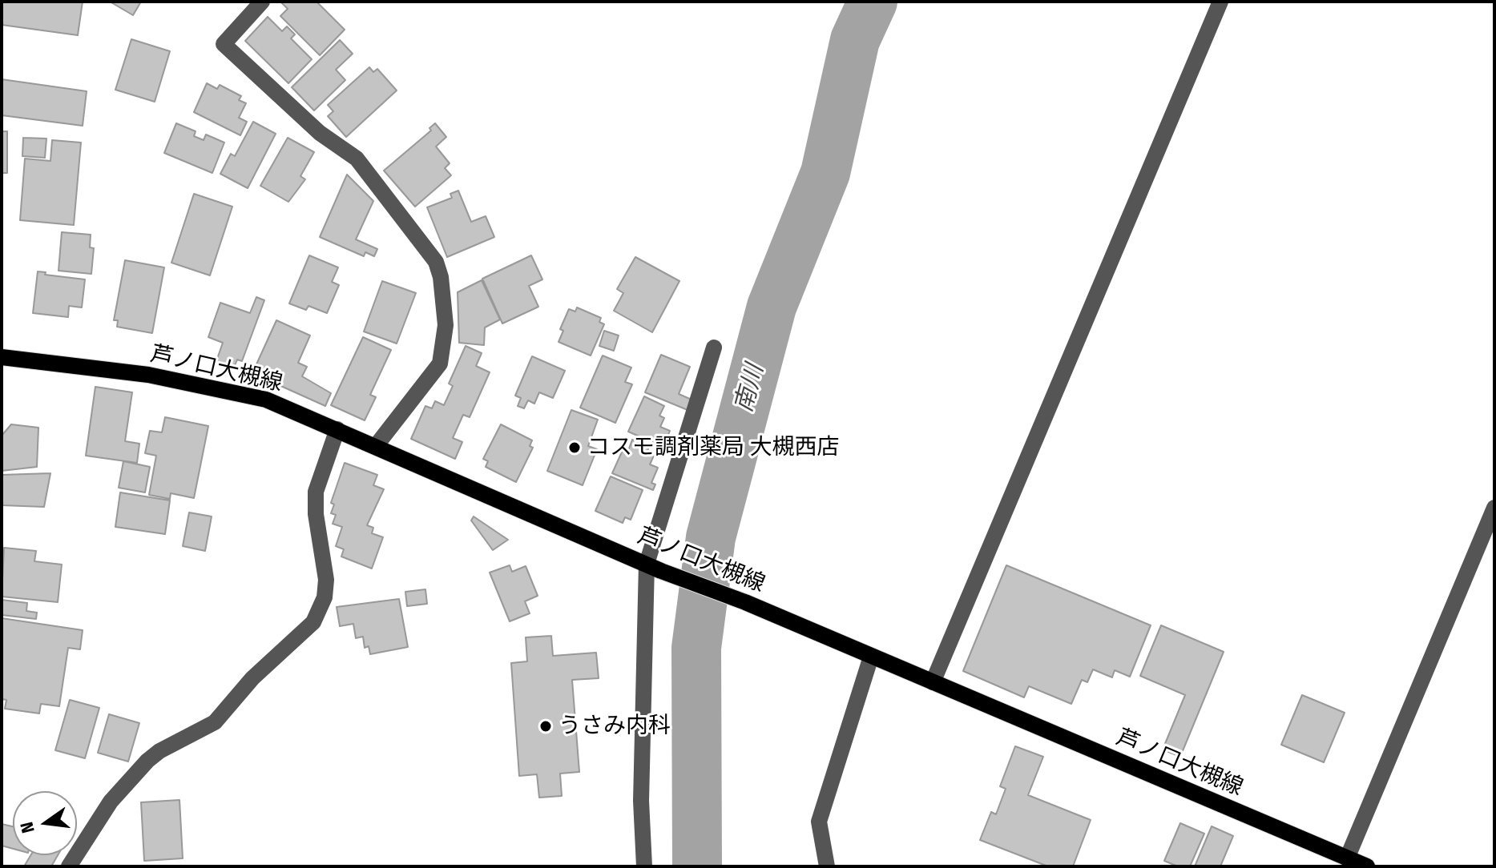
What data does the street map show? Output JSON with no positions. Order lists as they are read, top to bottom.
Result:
{
  "streets": {
    "main road": ["芦ノ口大槻線"]
  },
  "water": ["南川"],
  "places": ["コスモ調剤薬局 大槻西店", "うさみ内科"],
  "north": "left"
}
